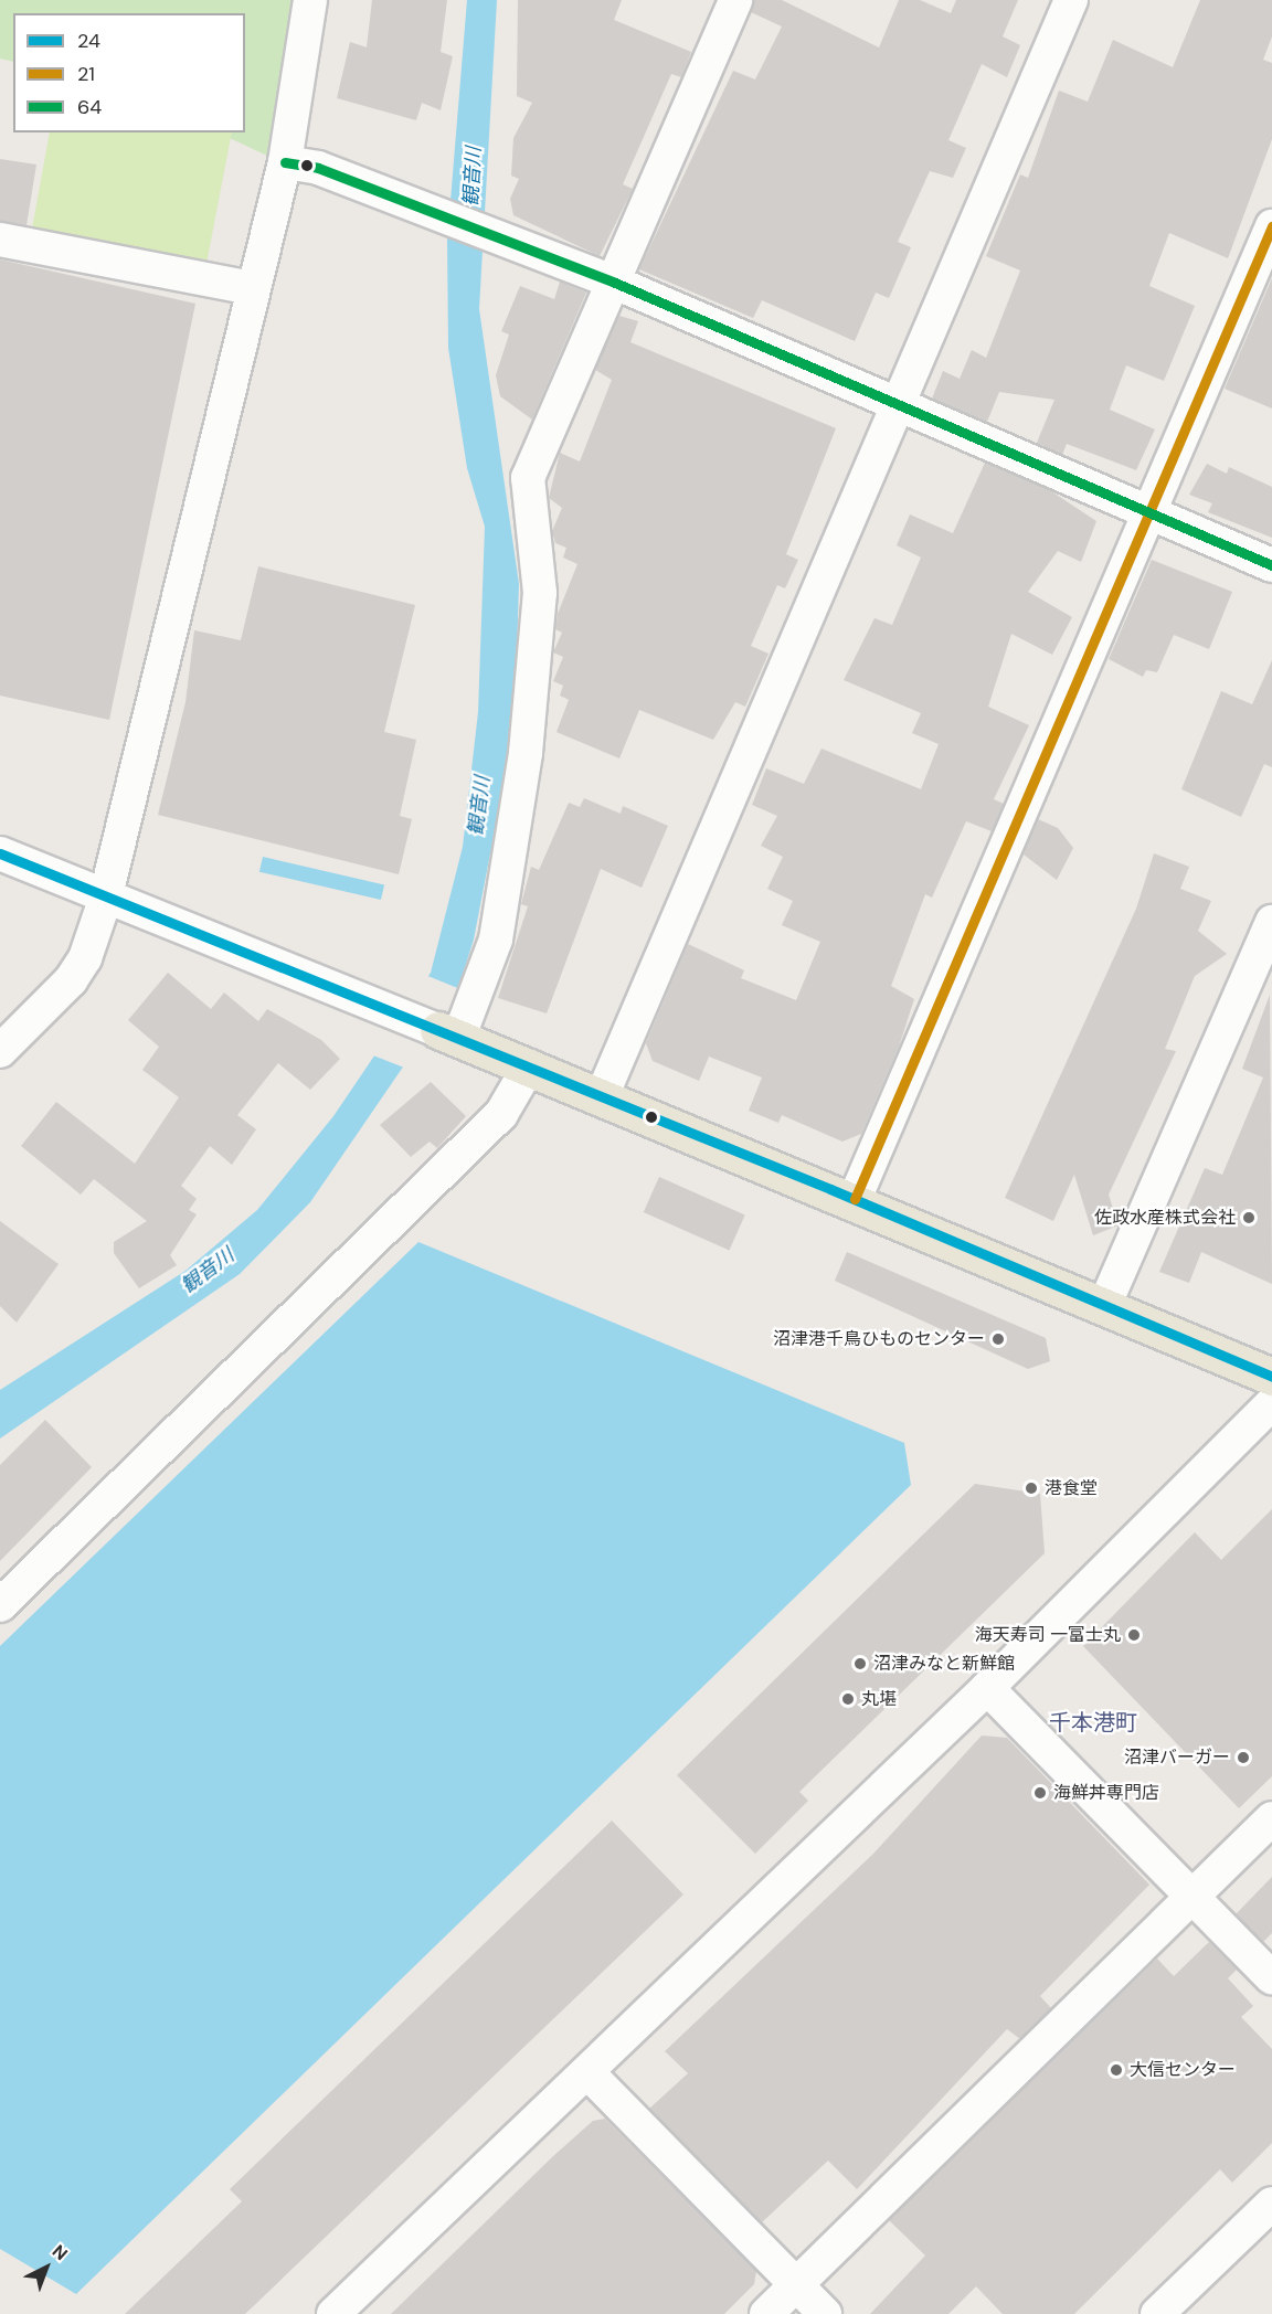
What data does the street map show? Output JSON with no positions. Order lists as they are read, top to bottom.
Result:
{
  "districts": ["千本港町"],
  "water": ["観音川"],
  "places": [
    "佐政水産株式会社",
    "沼津港千鳥ひものセンター",
    "港食堂",
    "海天寿司 一富士丸",
    "沼津みなと新鮮館",
    "丸堪",
    "沼津バーガー",
    "海鮮丼専門店",
    "大信センター"
  ],
  "lines": ["transit line 64", "transit line 21", "transit line 24"],
  "legend": ["24", "21", "64"],
  "north": "top right"
}
